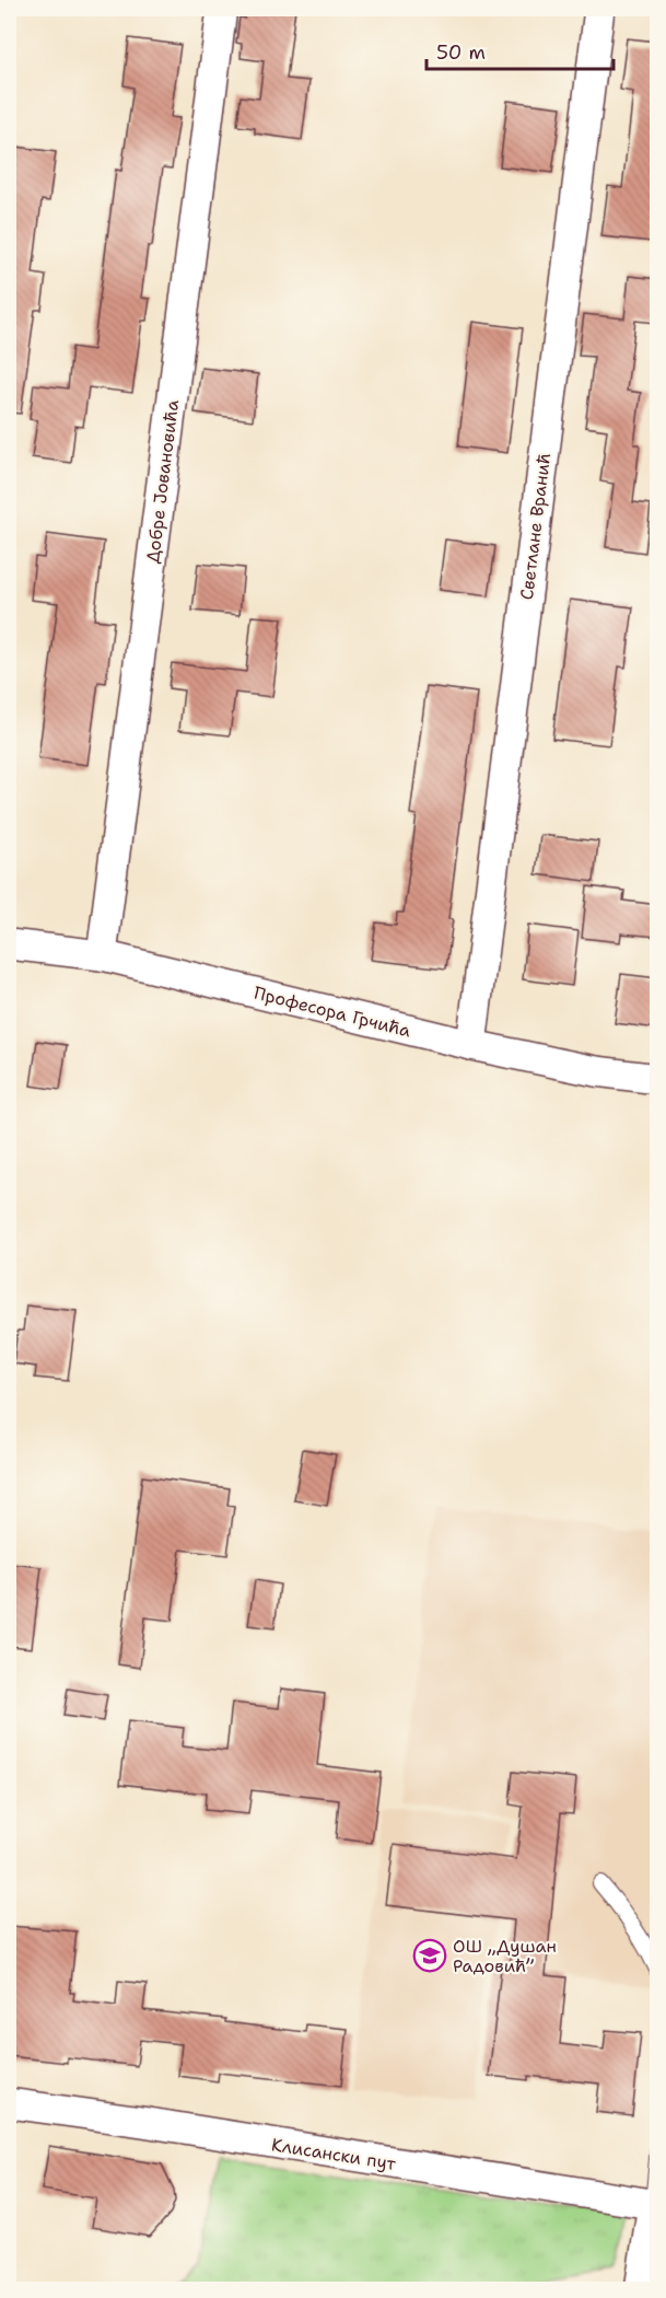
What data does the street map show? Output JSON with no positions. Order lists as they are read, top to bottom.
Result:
{
  "streets": {
    "street": [
      "Добре Јовановића",
      "Светлане Вранић",
      "Професора Грчића",
      "Клисански пут"
    ]
  },
  "crossings": [
    ["Добре Јовановића", "Професора Грчића"],
    ["Светлане Вранић", "Професора Грчића"]
  ],
  "places": {
    "school or university": ["ОШ „Душан Радовић”"]
  },
  "scale_bar": "50 m"
}
